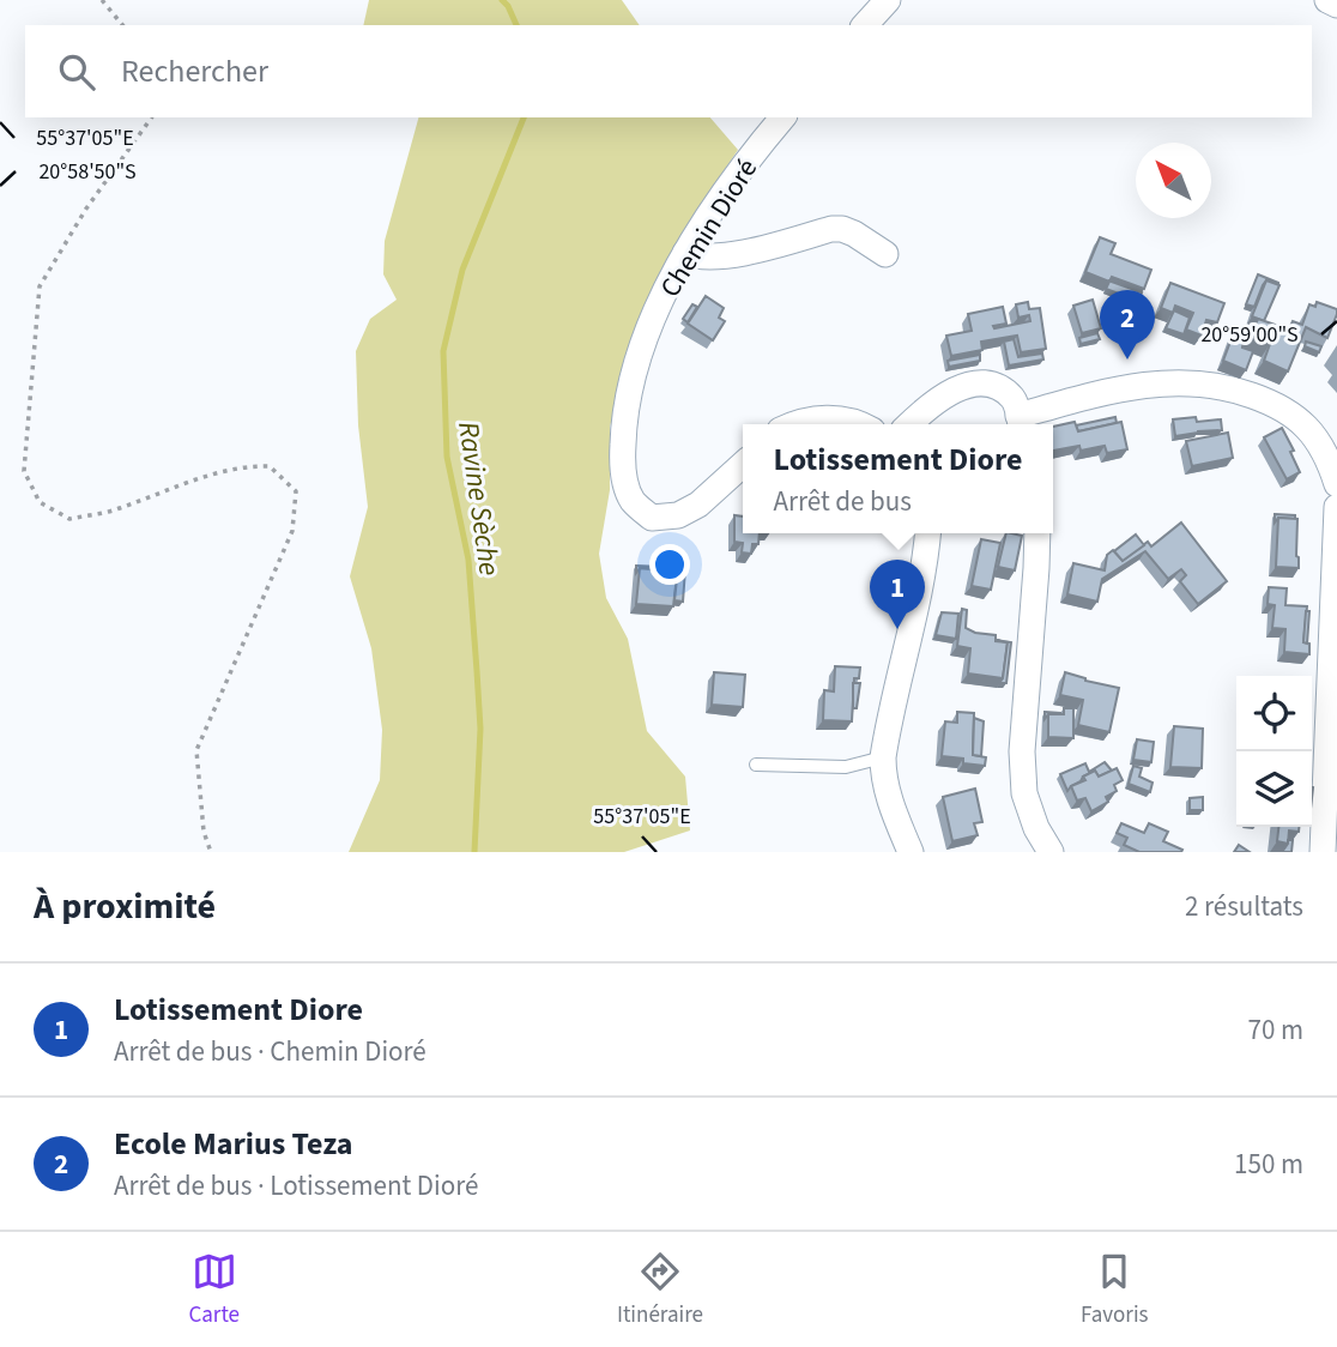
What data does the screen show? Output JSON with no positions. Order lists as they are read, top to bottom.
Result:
{
  "streets": {
    "street": ["Chemin Dioré"]
  },
  "water": ["Ravine Sèche"],
  "north": "top left",
  "page": {
    "search": "Rechercher",
    "pins": ["2", "1"],
    "popup": ["Lotissement Diore", "Arrêt de bus"],
    "heading": ["À proximité", "2 résultats"],
    "list": [
      {
        "mark": "1",
        "name": "Lotissement Diore",
        "note": "Arrêt de bus · Chemin Dioré",
        "value": "70 m"
      },
      {
        "mark": "2",
        "name": "Ecole Marius Teza",
        "note": "Arrêt de bus · Lotissement Dioré",
        "value": "150 m"
      }
    ],
    "nav": ["Carte", "Itinéraire", "Favoris"]
  },
  "coordinates": ["55°37'05\"E", "20°58'50\"S", "20°59'00\"S"]
}
